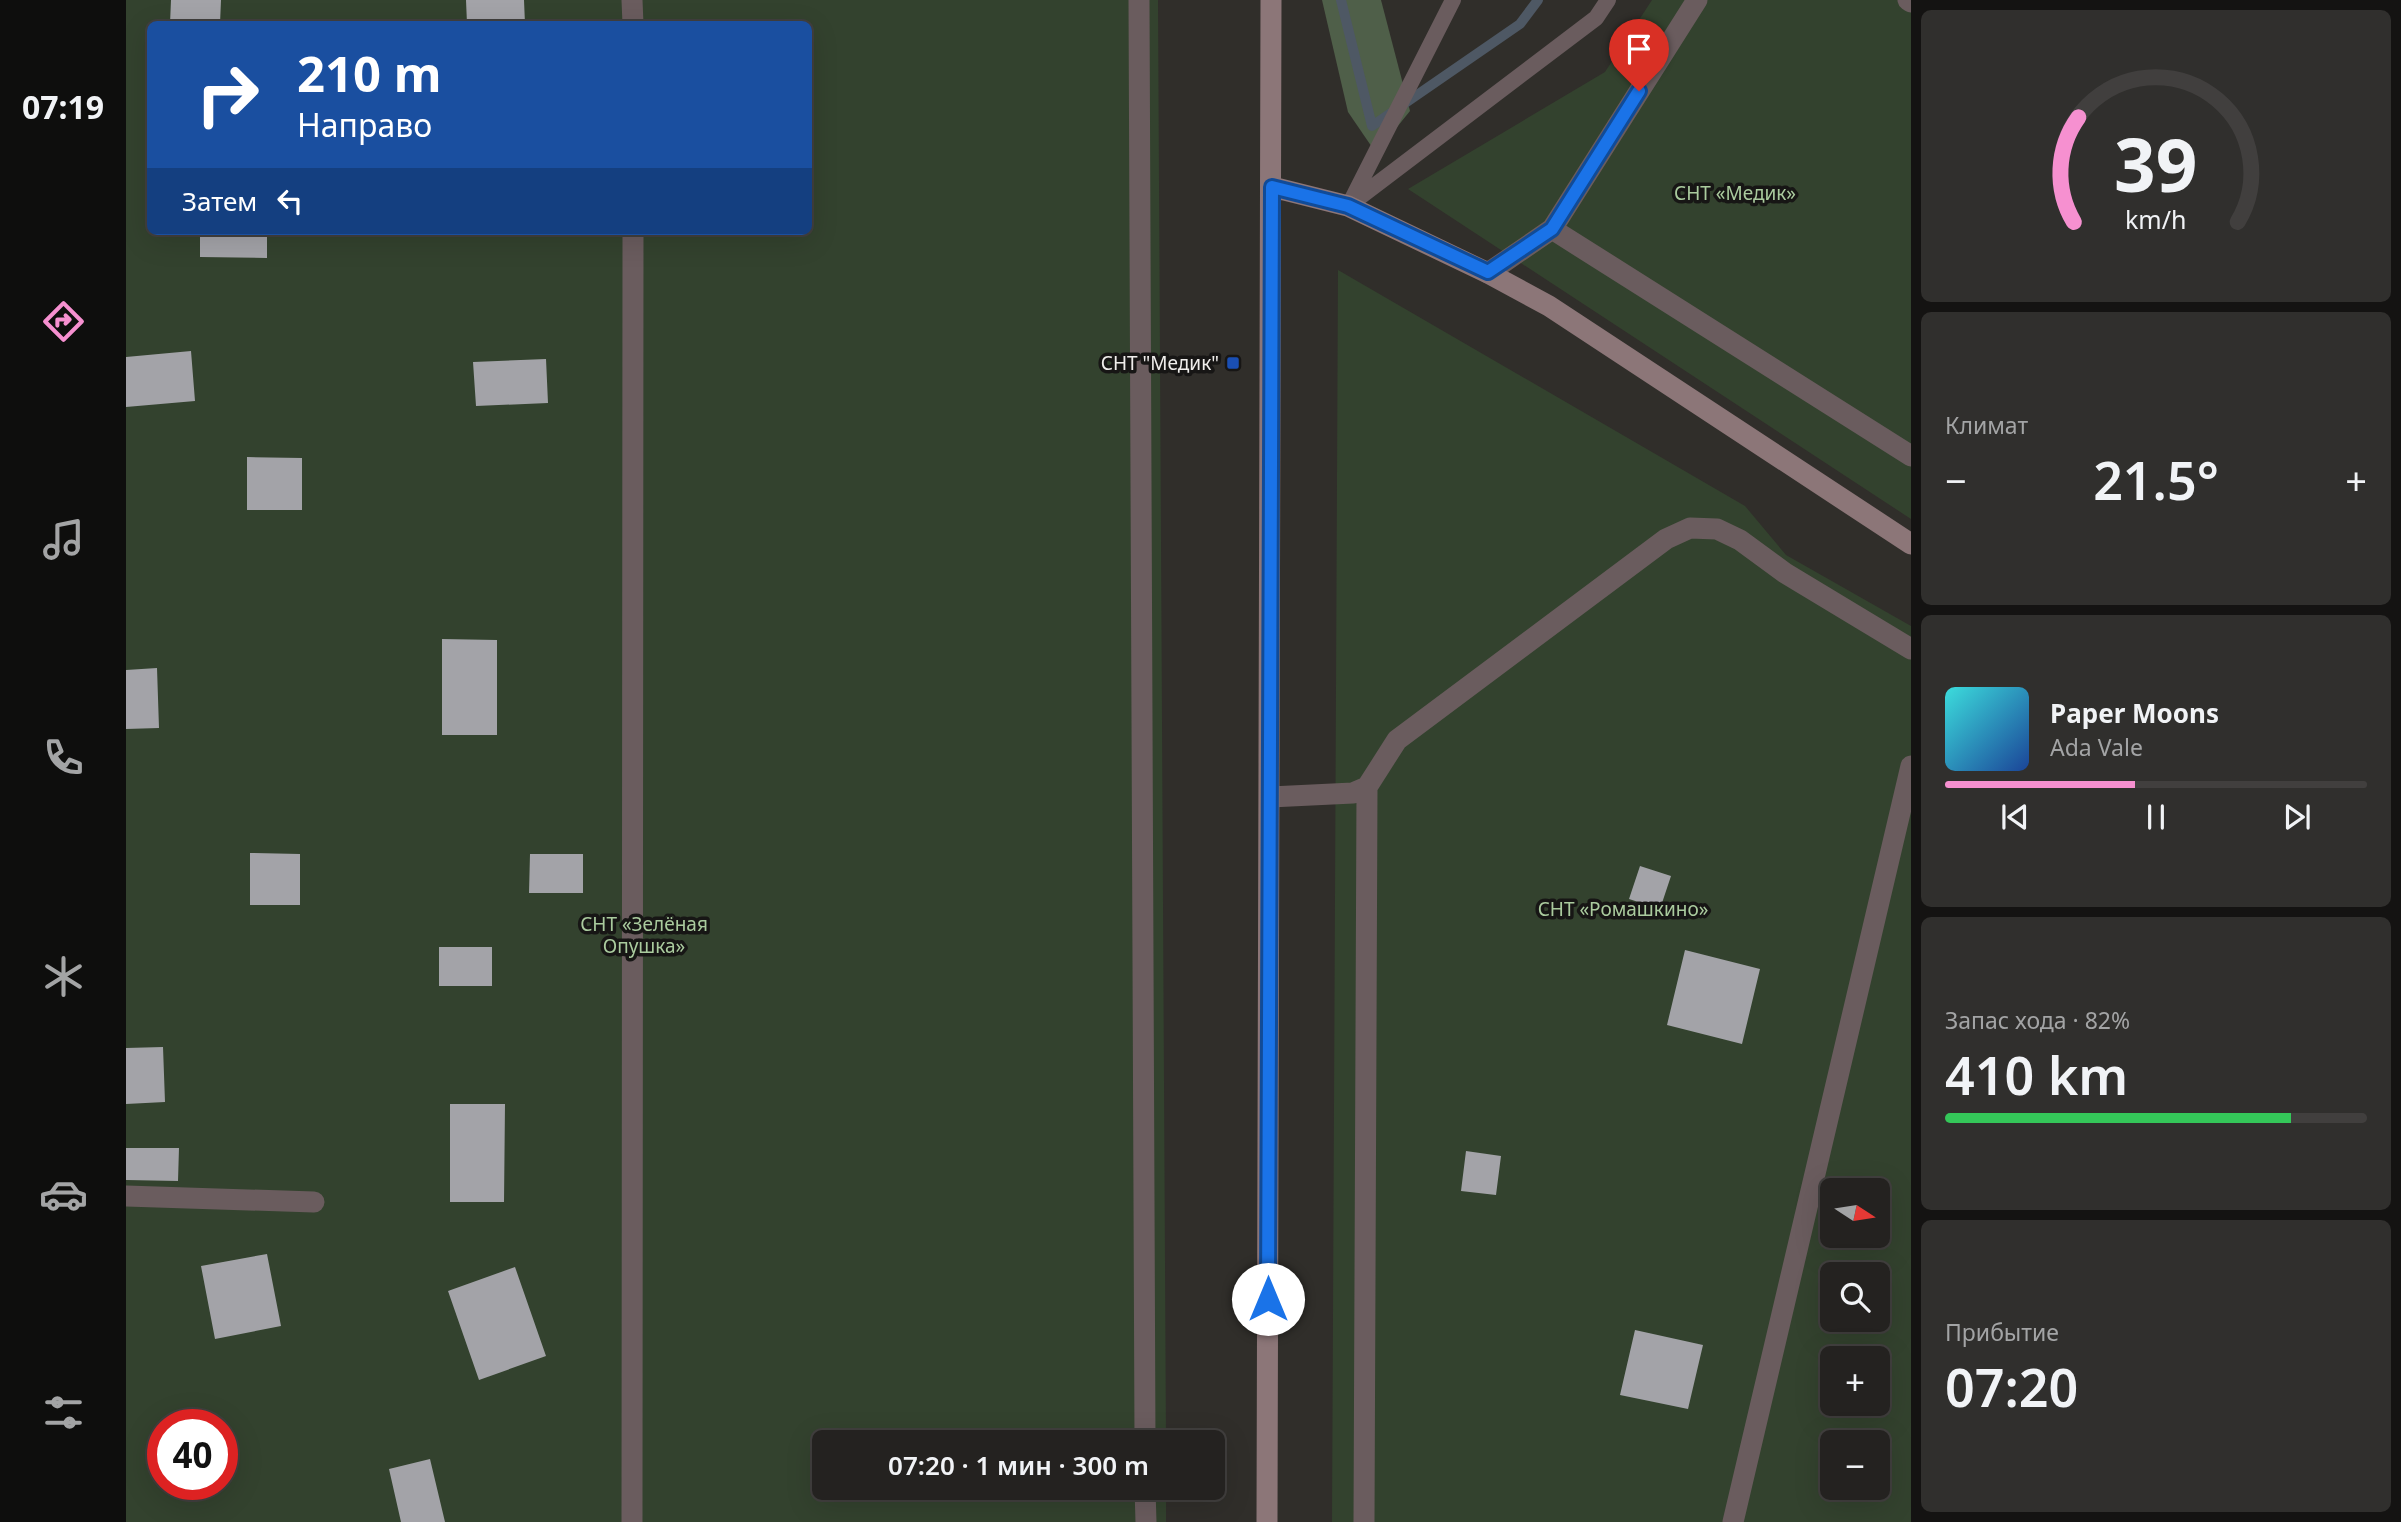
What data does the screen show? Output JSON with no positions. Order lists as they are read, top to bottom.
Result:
{
  "parks": ["СНТ «Медик»", "СНТ «Ромашкино»", "СНТ «Зелёная Опушка»"],
  "places": {
    "transit": ["СНТ \"Медик\""]
  },
  "north": "right",
  "page": {
    "tabs": "07:19",
    "turn": ["210 m", "Направо"],
    "then": "Затем",
    "tile": [
      "Климат",
      ["Запас хода · 82%", "410 km"],
      ["Прибытие", "07:20"]
    ],
    "heat": ["−", "21.5°", "+"],
    "song": ["Paper Moons", "Ada Vale"],
    "map_buttons": ["+", "−"],
    "limit": "40",
    "trip": "07:20 · 1 мин · 300 m",
    "gauge": ["39", "km/h"]
  }
}
